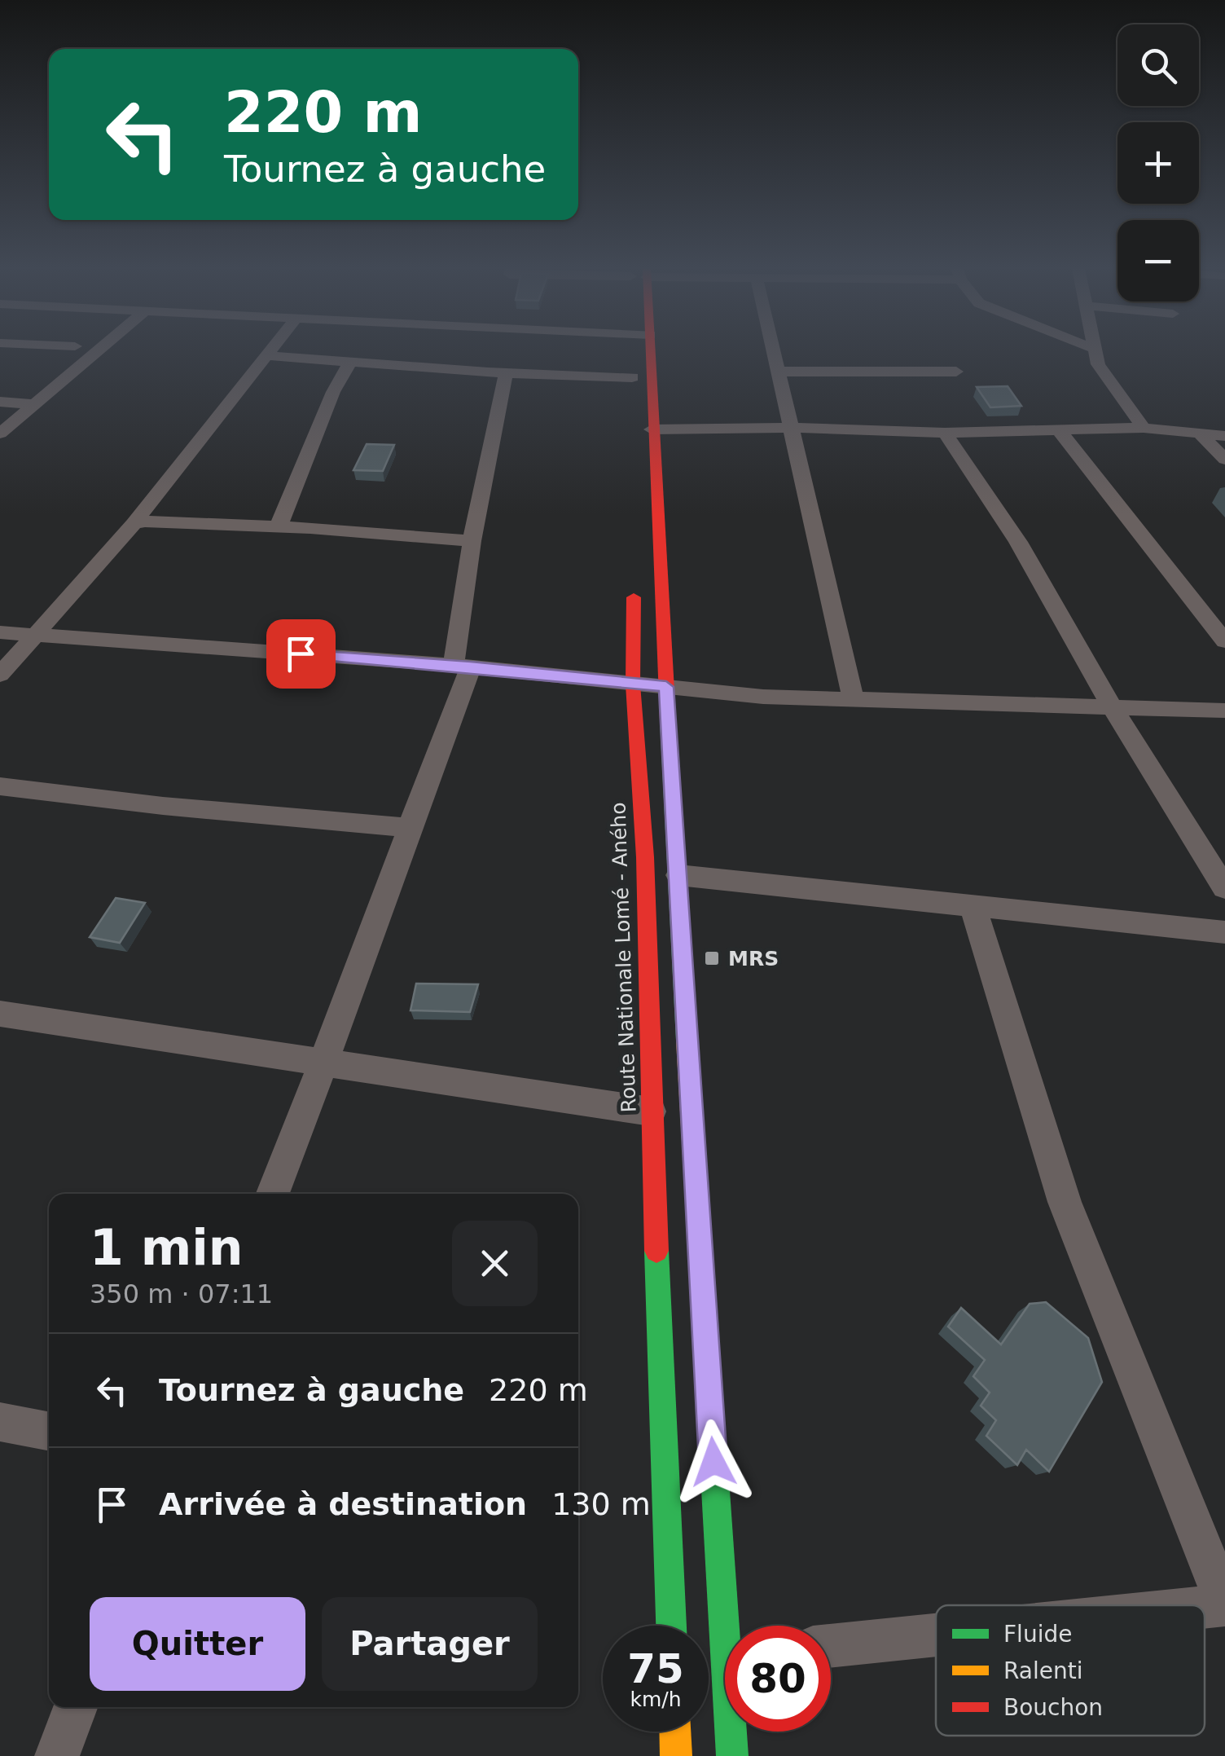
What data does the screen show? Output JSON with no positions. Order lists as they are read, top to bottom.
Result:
{
  "streets": {
    "highway": ["Route Nationale Lomé - Aného"]
  },
  "places": {
    "transit": ["MRS"]
  },
  "legend": ["Fluide", "Ralenti", "Bouchon"],
  "page": {
    "map_buttons": ["+", "−"],
    "turn": ["220 m", "Tournez à gauche"],
    "heading": ["1 min", "350 m · 07:11"],
    "list": [
      {
        "name": "Tournez à gauche",
        "value": "220 m"
      },
      {
        "name": "Arrivée à destination",
        "value": "130 m"
      }
    ],
    "buttons": ["Quitter", "Partager"],
    "speed": "75 km/h",
    "limit": "80"
  }
}
